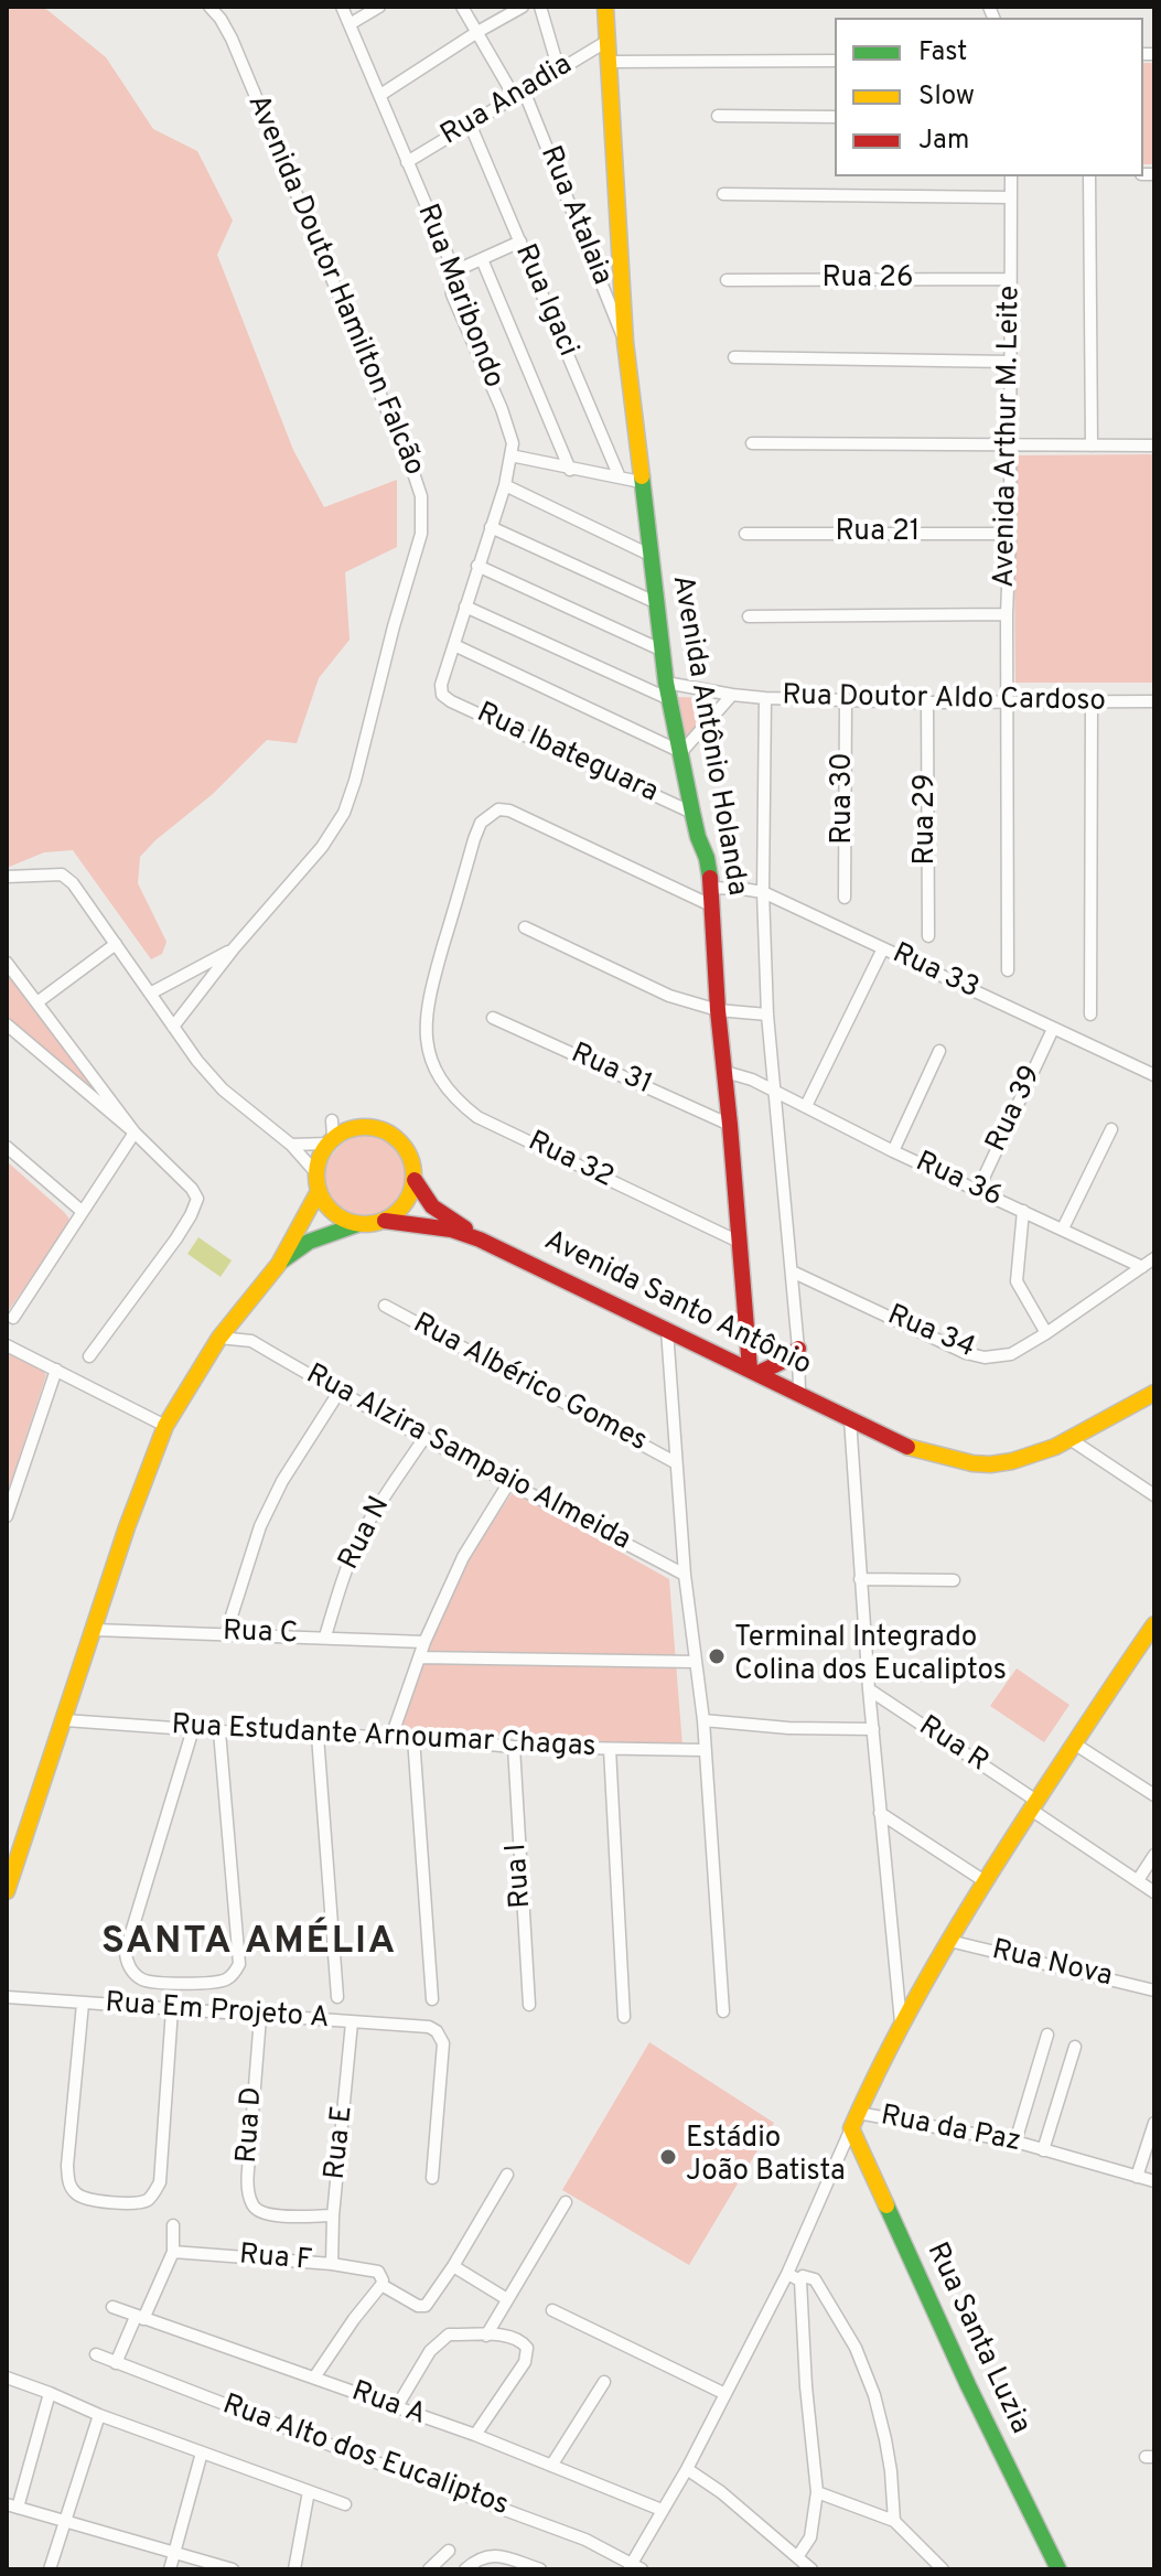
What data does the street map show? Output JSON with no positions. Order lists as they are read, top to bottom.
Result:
{
  "streets": {
    "street": [
      "Rua Anadia",
      "Rua Atalaia",
      "Rua 26",
      "Avenida Doutor Hamilton Falcão",
      "Rua Maribondo",
      "Rua Igaci",
      "Avenida Arthur M. Leite",
      "Rua 21",
      "Rua Doutor Aldo Cardoso",
      "Avenida Antônio Holanda",
      "Rua Ibateguara",
      "Rua 30",
      "Rua 29",
      "Rua 33",
      "Rua 31",
      "Rua 39",
      "Rua 32",
      "Rua 36",
      "Avenida Santo Antônio",
      "Rua 34",
      "Rua Albérico Gomes",
      "Rua Alzira Sampaio Almeida",
      "Rua N",
      "Rua C",
      "Rua Estudante Arnoumar Chagas",
      "Rua R",
      "Rua I",
      "Rua Nova",
      "Rua Em Projeto A",
      "Rua D",
      "Rua da Paz",
      "Rua E",
      "Rua F",
      "Rua Santa Luzia",
      "Rua A",
      "Rua Alto dos Eucaliptos"
    ]
  },
  "crossings": [
    ["Rua Anadia", "Rua Atalaia"],
    ["Rua Anadia", "Rua Maribondo"],
    ["Rua Anadia", "Rua Igaci"],
    ["Rua Anadia", "Avenida Antônio Holanda"],
    ["Rua Atalaia", "Avenida Antônio Holanda"],
    ["Rua 26", "Avenida Arthur M. Leite"],
    ["Rua Maribondo", "Rua Doutor Aldo Cardoso"],
    ["Rua Maribondo", "Rua Ibateguara"],
    ["Avenida Arthur M. Leite", "Rua 21"],
    ["Avenida Arthur M. Leite", "Rua Doutor Aldo Cardoso"],
    ["Rua Doutor Aldo Cardoso", "Avenida Antônio Holanda"],
    ["Rua Doutor Aldo Cardoso", "Rua 30"],
    ["Rua Doutor Aldo Cardoso", "Rua 29"],
    ["Avenida Antônio Holanda", "Rua Ibateguara"],
    ["Avenida Antônio Holanda", "Rua 33"],
    ["Avenida Antônio Holanda", "Rua 31"],
    ["Avenida Antônio Holanda", "Rua 32"],
    ["Avenida Antônio Holanda", "Rua 36"],
    ["Avenida Antônio Holanda", "Avenida Santo Antônio"],
    ["Rua 33", "Rua 39"],
    ["Rua 39", "Rua 36"],
    ["Rua 36", "Rua 34"],
    ["Rua Alzira Sampaio Almeida", "Rua N"],
    ["Rua N", "Rua C"],
    ["Rua Estudante Arnoumar Chagas", "Rua I"],
    ["Rua Em Projeto A", "Rua D"],
    ["Rua Em Projeto A", "Rua E"],
    ["Rua D", "Rua E"],
    ["Rua E", "Rua F"]
  ],
  "districts": ["SANTA AMÉLIA"],
  "places": ["Terminal Integrado Colina dos Eucaliptos", "Estádio João Batista"],
  "legend": ["Fast", "Slow", "Jam"]
}
